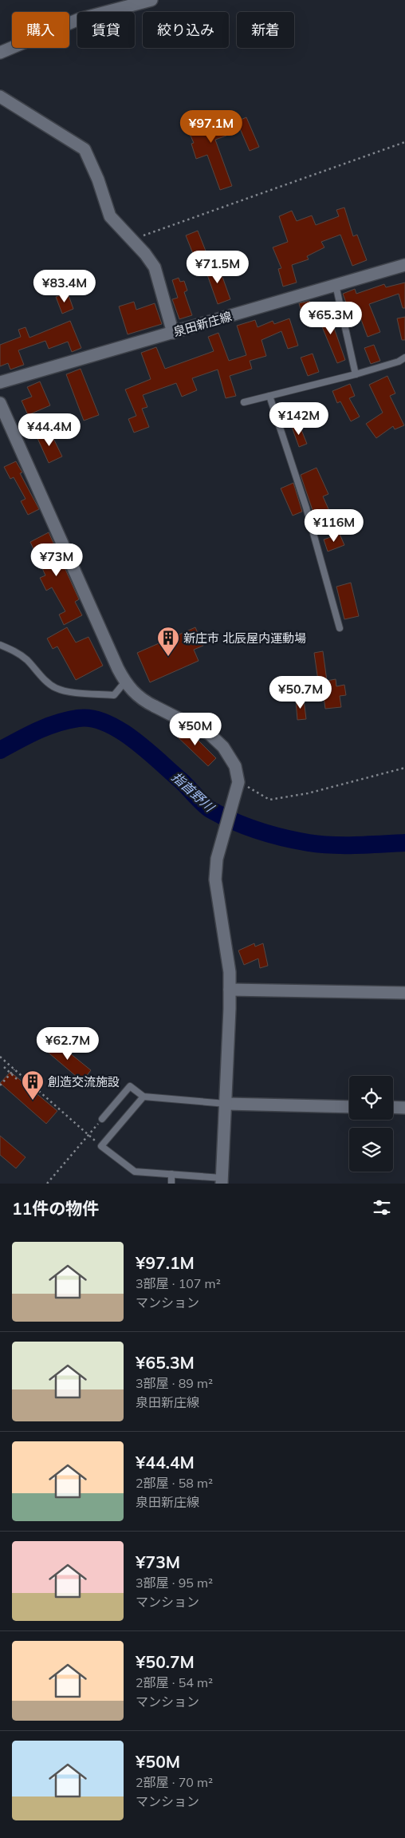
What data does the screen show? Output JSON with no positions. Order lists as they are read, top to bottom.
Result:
{
  "streets": {
    "street": ["泉田新庄線"]
  },
  "water": ["指首野川"],
  "places": {
    "building": ["新庄市 北辰屋内運動場", "創造交流施設"]
  },
  "page": {
    "chip": [
      "購入",
      "賃貸",
      "絞り込み",
      "新着"
    ],
    "price": [
      "¥97.1M",
      "¥71.5M",
      "¥83.4M",
      "¥65.3M",
      "¥142M",
      "¥44.4M",
      "¥116M",
      "¥73M",
      "¥50.7M",
      "¥50M",
      "¥62.7M"
    ],
    "heading": "11件の物件",
    "list": [
      {
        "name": "¥97.1M",
        "note": "3部屋 · 107 m² · マンション"
      },
      {
        "name": "¥65.3M",
        "note": "3部屋 · 89 m² · 泉田新庄線"
      },
      {
        "name": "¥44.4M",
        "note": "2部屋 · 58 m² · 泉田新庄線"
      },
      {
        "name": "¥73M",
        "note": "3部屋 · 95 m² · マンション"
      },
      {
        "name": "¥50.7M",
        "note": "2部屋 · 54 m² · マンション"
      },
      {
        "name": "¥50M",
        "note": "2部屋 · 70 m² · マンション"
      }
    ]
  }
}
